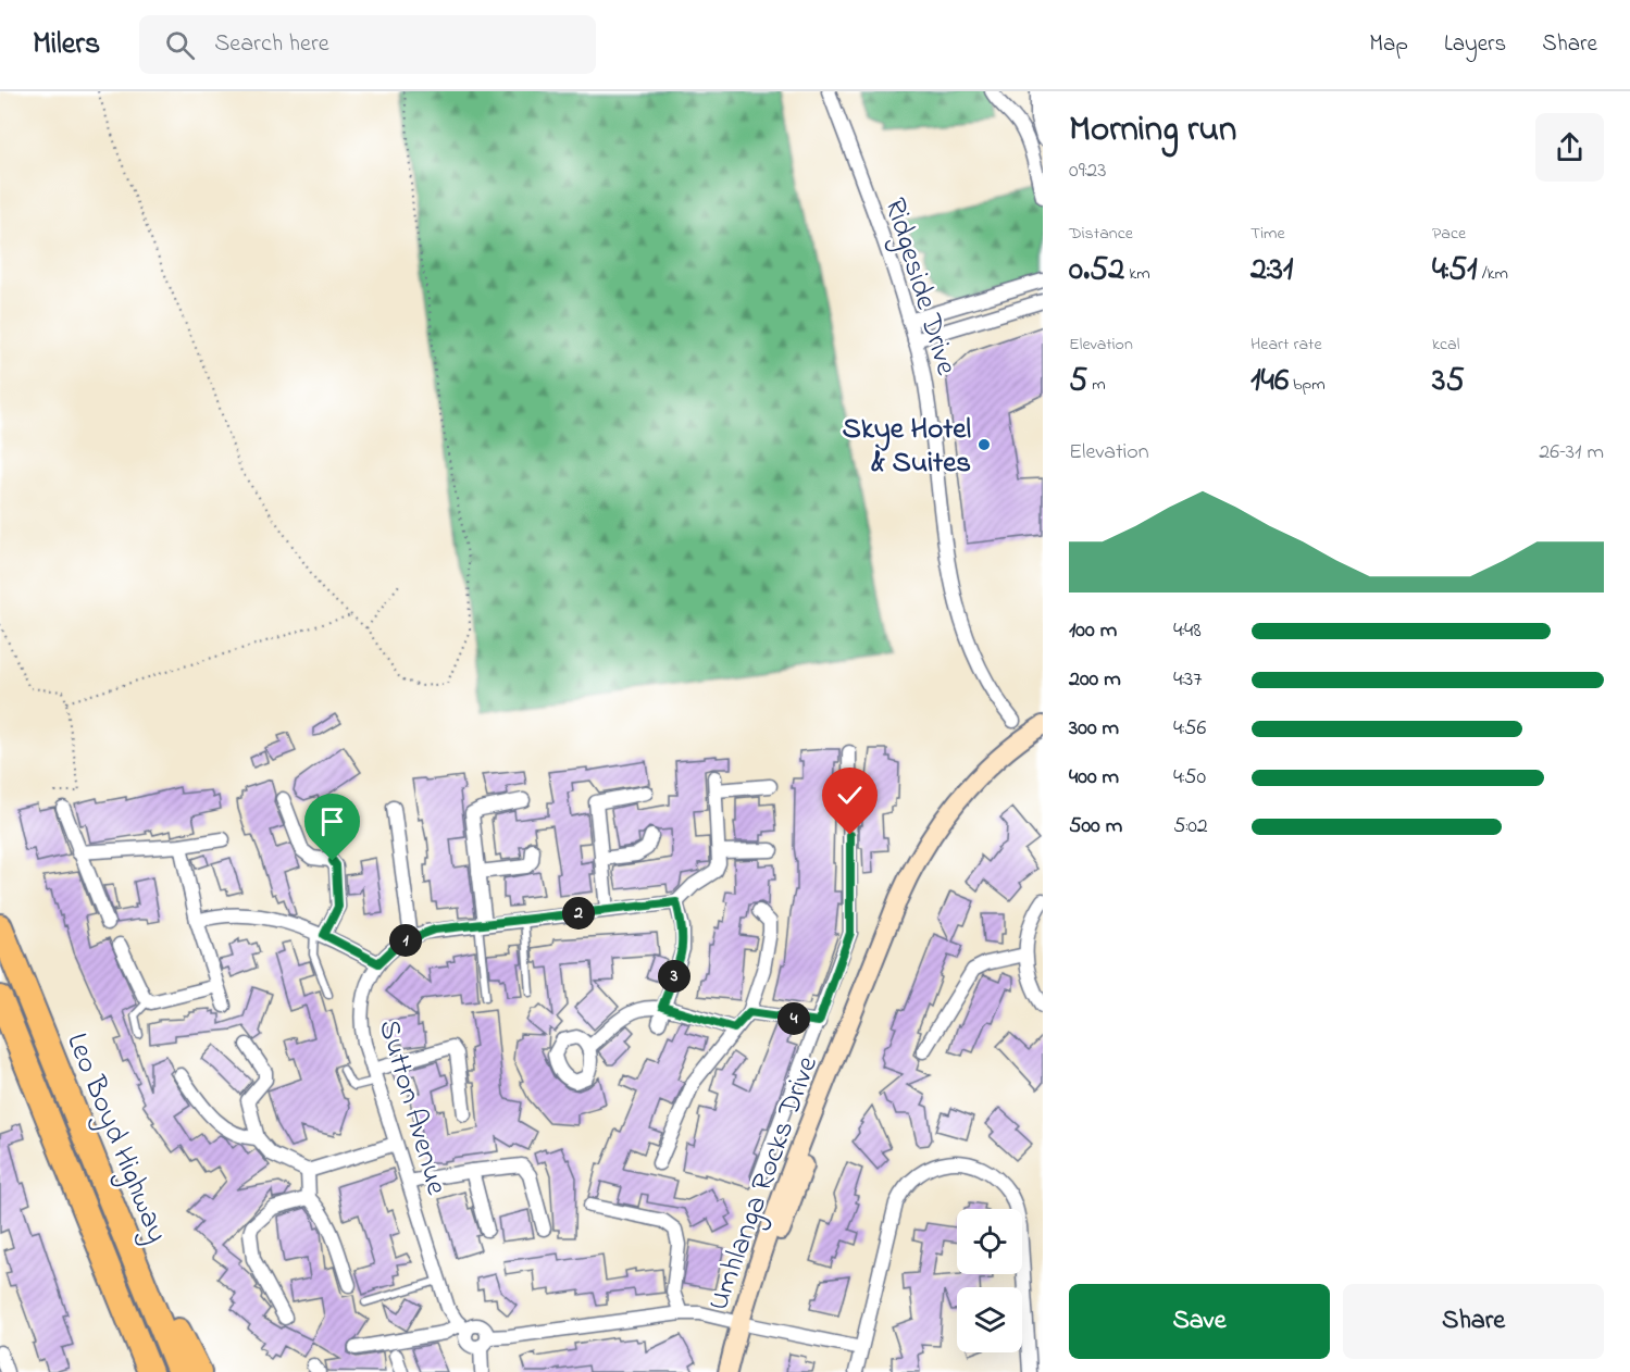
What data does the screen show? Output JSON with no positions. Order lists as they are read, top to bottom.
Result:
{
  "streets": {
    "highway": ["Leo Boyd Highway"],
    "main road": ["Umhlanga Rocks Drive"],
    "street": ["Ridgeside Drive", "Sutton Avenue"]
  },
  "places": ["Skye Hotel & Suites"],
  "page": {
    "header": "Milers",
    "search": "Search here",
    "nav": ["Map", "Layers", "Share"],
    "heading": ["Morning run", "09:23"],
    "stats": [
      ["Distance", "0.52 km"],
      ["Time", "2:31"],
      ["Pace", "4:51 /km"],
      ["Elevation", "5 m"],
      ["Heart rate", "146 bpm"],
      ["kcal", "35"]
    ],
    "chart": ["Elevation", "26–31 m"],
    "list": [
      {
        "name": "100 m",
        "note": "4:48"
      },
      {
        "name": "200 m",
        "note": "4:37"
      },
      {
        "name": "300 m",
        "note": "4:56"
      },
      {
        "name": "400 m",
        "note": "4:50"
      },
      {
        "name": "500 m",
        "note": "5:02"
      }
    ],
    "pins": [
      "2",
      "1",
      "3",
      "4"
    ],
    "buttons": ["Save", "Share"]
  }
}
